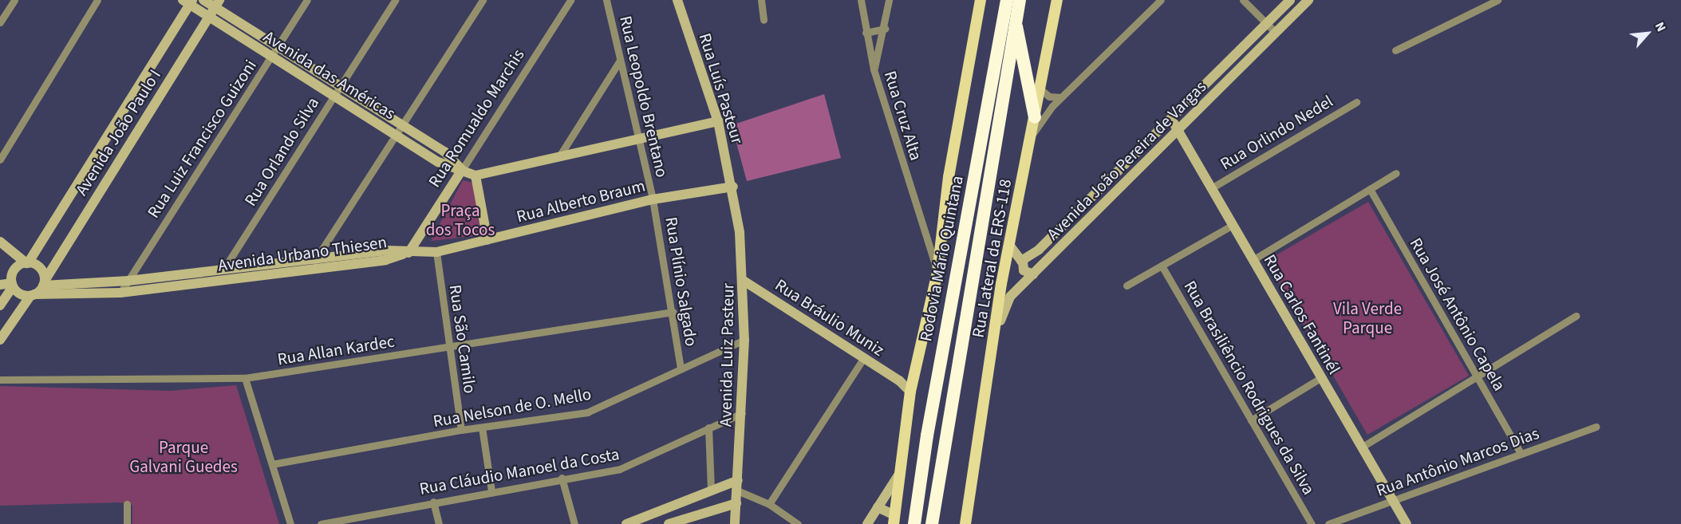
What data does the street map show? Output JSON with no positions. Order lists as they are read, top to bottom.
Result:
{
  "streets": {
    "highway": ["Rodovia Mário Quintana"],
    "main road": ["Rua Lateral da ERS-118"],
    "street": [
      "Avenida das Américas",
      "Rua Luís Pasteur",
      "Rua Leopoldo Brentano",
      "Rua Cruz Alta",
      "Rua Romualdo Marchis",
      "Avenida João Paulo I",
      "Rua Orlindo Nedel",
      "Rua Luiz Francisco Guizoni",
      "Rua Orlando Silva",
      "Avenida João Pereira de Vargas",
      "Rua Alberto Braum",
      "Avenida Urbano Thiesen",
      "Rua Plínio Salgado",
      "Rua Carlos Fantinél",
      "Rua José Antônio Capela",
      "Rua Bráulio Muniz",
      "Rua São Camilo",
      "Rua Allan Kardec",
      "Avenida Luiz Pasteur",
      "Rua Brasiliêncio Rodrigues da Silva",
      "Rua Nelson de O. Mello",
      "Rua Antônio Marcos Dias",
      "Rua Cláudio Manoel da Costa"
    ]
  },
  "crossings": [
    ["Avenida das Américas", "Rua Romualdo Marchis"],
    ["Avenida das Américas", "Avenida João Paulo I"],
    ["Avenida das Américas", "Rua Luiz Francisco Guizoni"],
    ["Avenida das Américas", "Rua Orlando Silva"],
    ["Rua Luís Pasteur", "Rua Alberto Braum"],
    ["Rua Luís Pasteur", "Avenida Luiz Pasteur"],
    ["Rua Leopoldo Brentano", "Rua Alberto Braum"],
    ["Rua Leopoldo Brentano", "Rua Plínio Salgado"],
    ["Rua Romualdo Marchis", "Rua Alberto Braum"],
    ["Rua Romualdo Marchis", "Avenida Urbano Thiesen"],
    ["Avenida João Paulo I", "Avenida Urbano Thiesen"],
    ["Rua Orlindo Nedel", "Rua Carlos Fantinél"],
    ["Rua Luiz Francisco Guizoni", "Avenida Urbano Thiesen"],
    ["Rua Orlando Silva", "Avenida Urbano Thiesen"],
    ["Avenida João Pereira de Vargas", "Rua Lateral da ERS-118"],
    ["Avenida João Pereira de Vargas", "Rua Carlos Fantinél"],
    ["Rua Alberto Braum", "Avenida Urbano Thiesen"],
    ["Rua Alberto Braum", "Rua Plínio Salgado"],
    ["Rua Alberto Braum", "Rua São Camilo"],
    ["Rua Alberto Braum", "Avenida Luiz Pasteur"],
    ["Rua Plínio Salgado", "Rua Allan Kardec"],
    ["Rua Plínio Salgado", "Rua Nelson de O. Mello"],
    ["Rua Carlos Fantinél", "Rua Antônio Marcos Dias"],
    ["Rua José Antônio Capela", "Rua Antônio Marcos Dias"],
    ["Rua Bráulio Muniz", "Avenida Luiz Pasteur"],
    ["Rua São Camilo", "Rua Allan Kardec"],
    ["Rua São Camilo", "Rua Nelson de O. Mello"],
    ["Avenida Luiz Pasteur", "Rua Nelson de O. Mello"],
    ["Avenida Luiz Pasteur", "Rua Cláudio Manoel da Costa"]
  ],
  "parks": ["Praça dos Tocos", "Vila Verde Parque", "Parque Galvani Guedes"],
  "north": "top right"
}
